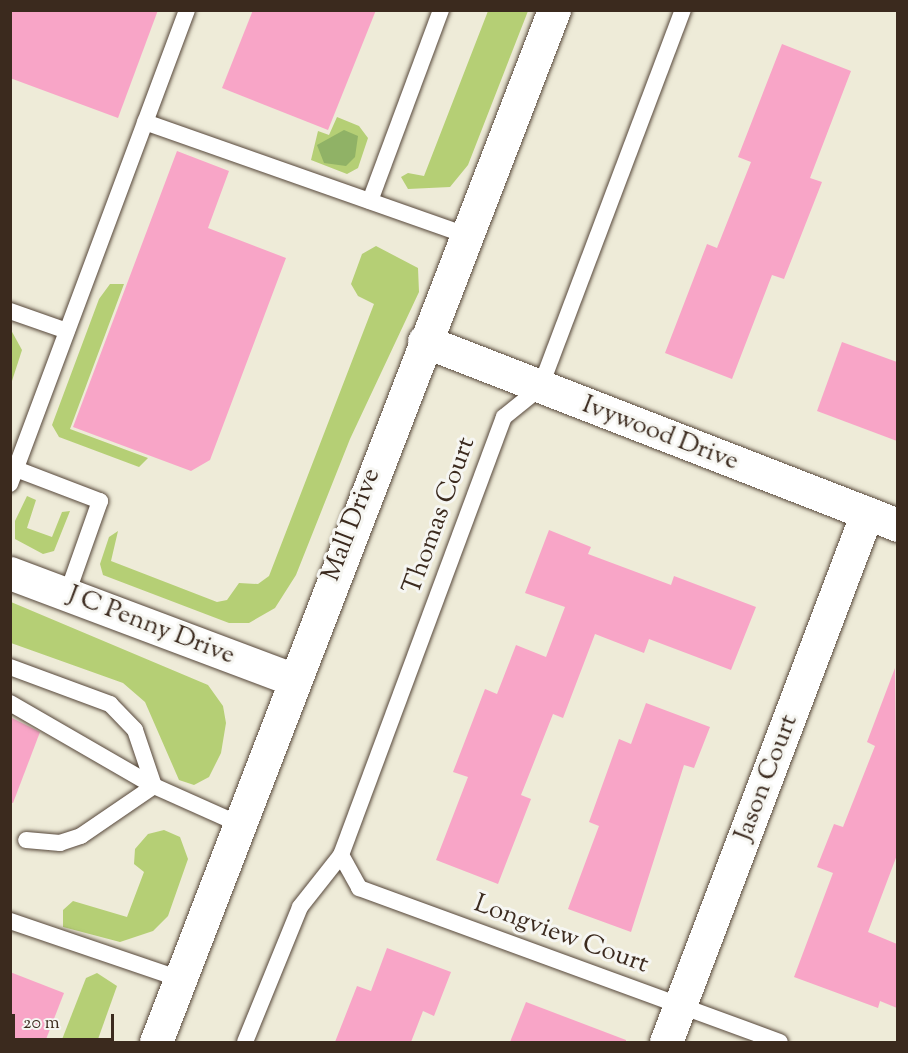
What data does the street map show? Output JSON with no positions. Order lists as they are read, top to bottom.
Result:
{
  "streets": {
    "street": [
      "Ivywood Drive",
      "Mall Drive",
      "J C Penny Drive",
      "Jason Court"
    ],
    "lane": ["Thomas Court", "Longview Court"]
  },
  "crossings": [
    ["Ivywood Drive", "Thomas Court"],
    ["Ivywood Drive", "Mall Drive"],
    ["Ivywood Drive", "Jason Court"],
    ["Thomas Court", "Longview Court"],
    ["Mall Drive", "J C Penny Drive"],
    ["Jason Court", "Longview Court"]
  ],
  "scale_bar": "20 m"
}
